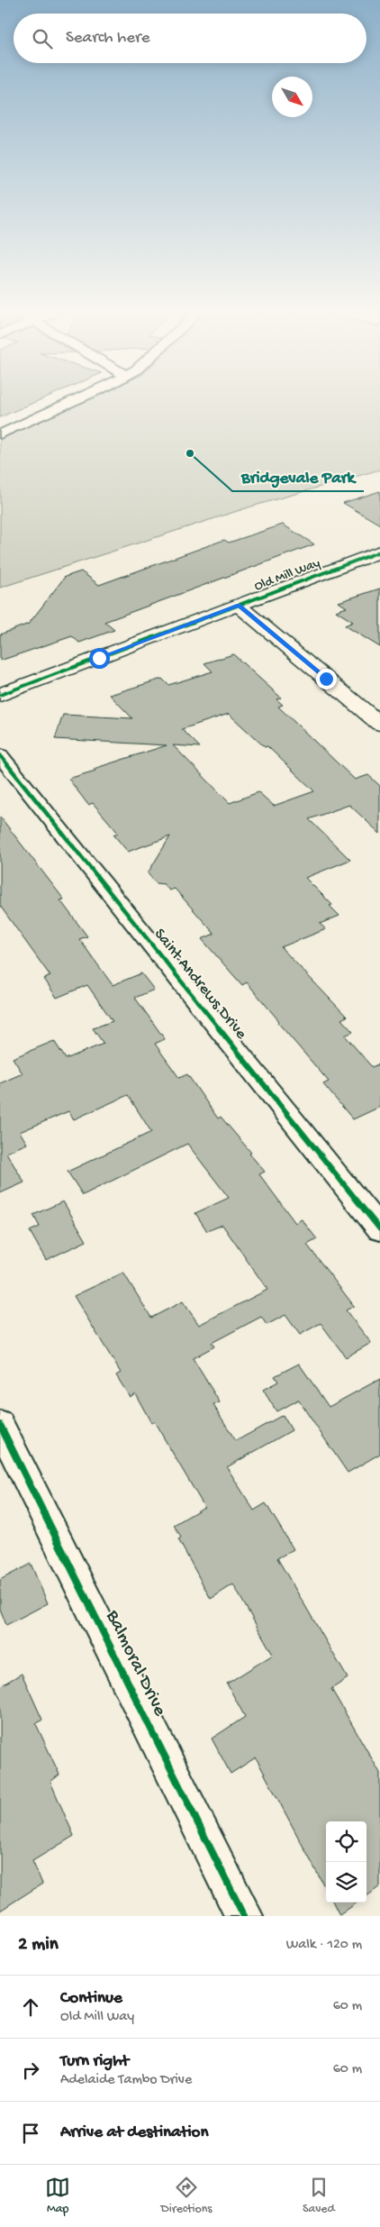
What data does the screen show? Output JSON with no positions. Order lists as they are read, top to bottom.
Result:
{
  "streets": {
    "street": ["Old Mill Way", "Saint Andrews Drive", "Balmoral Drive"]
  },
  "places": ["Bridgevale Park"],
  "north": "bottom right",
  "page": {
    "search": "Search here",
    "heading": ["2 min", "Walk · 120 m"],
    "list": [
      ["Continue", "Old Mill Way", "60 m"],
      ["Turn right", "Adelaide Tambo Drive", "60 m"],
      "Arrive at destination"
    ],
    "nav": ["Map", "Directions", "Saved"]
  }
}
